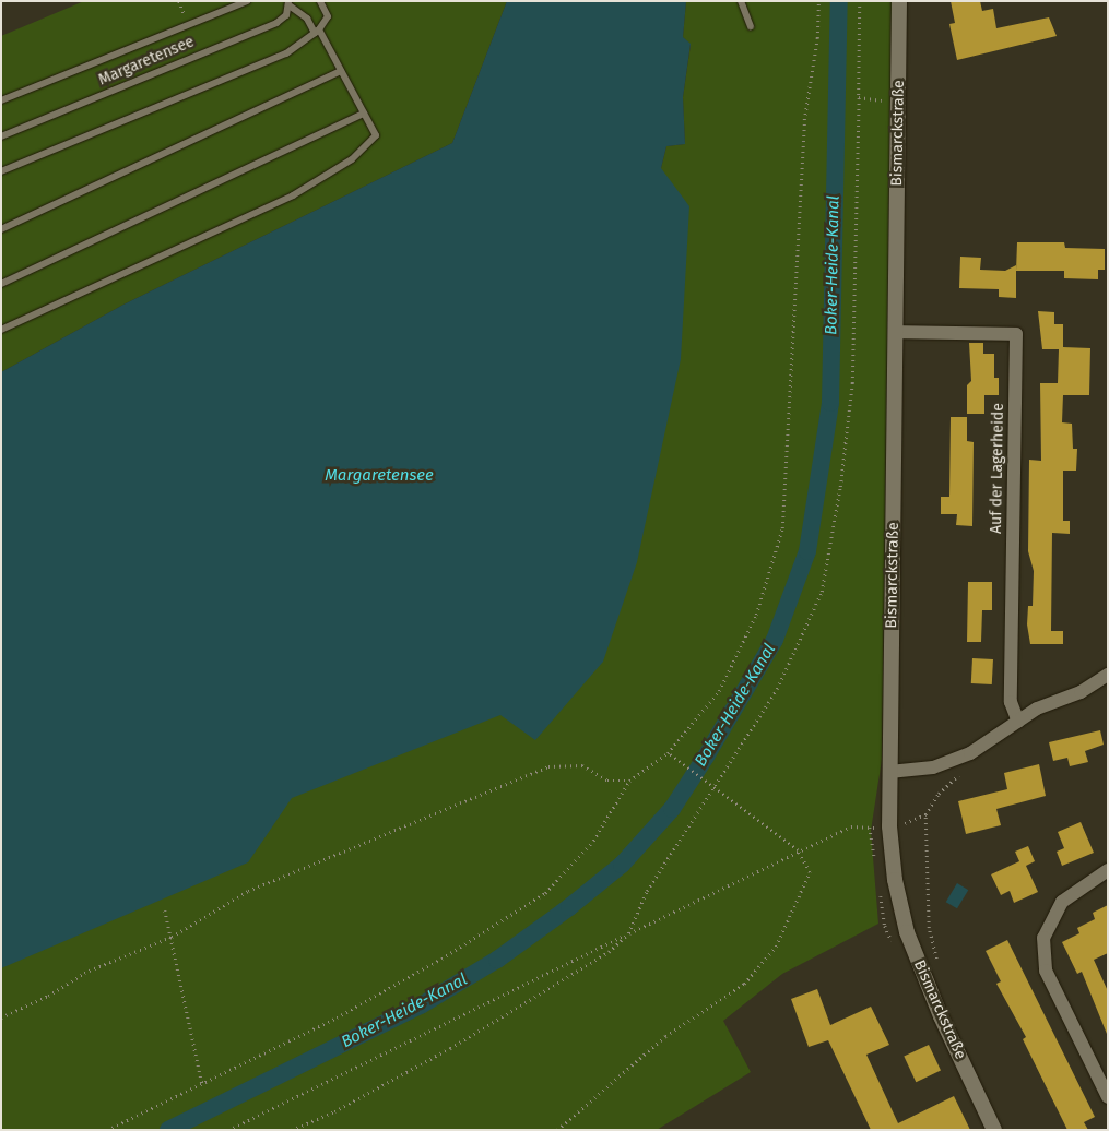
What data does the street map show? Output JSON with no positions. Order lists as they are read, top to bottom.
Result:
{
  "streets": {
    "main road": ["Bismarckstraße"],
    "street": ["Auf der Lagerheide"],
    "lane": ["Margaretensee"]
  },
  "crossings": [
    ["Bismarckstraße", "Auf der Lagerheide"]
  ],
  "water": ["Boker-Heide-Kanal", "Margaretensee"]
}
